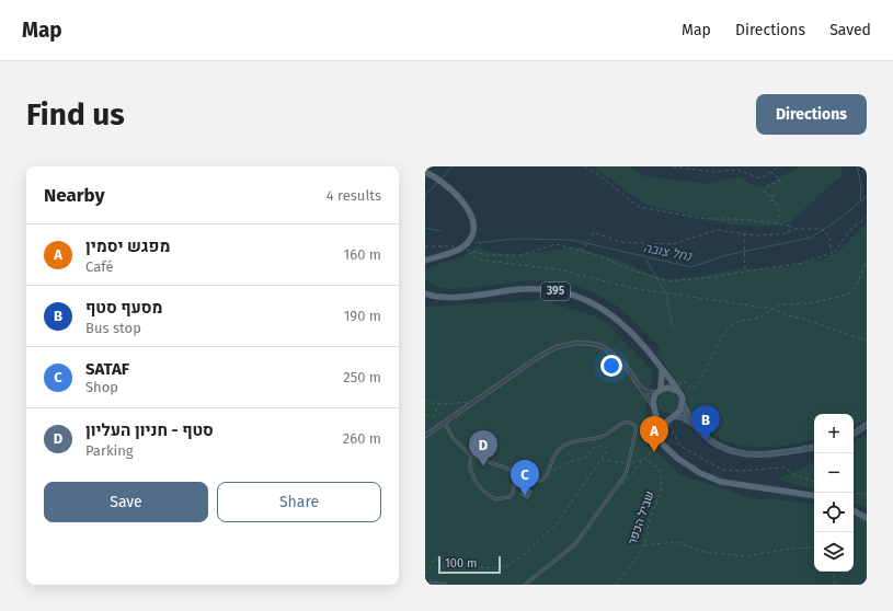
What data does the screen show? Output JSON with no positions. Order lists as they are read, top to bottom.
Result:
{
  "streets": {
    "main road": ["395"],
    "path": ["שביל הכפר"]
  },
  "water": ["נחל צובה"],
  "scale_bar": "100 m",
  "page": {
    "header": "Map",
    "nav": ["Map", "Directions", "Saved"],
    "buttons": [
      "Directions",
      ["Save", "Share"]
    ],
    "title": "Find us",
    "heading": ["Nearby", "4 results"],
    "list": [
      {
        "mark": "A",
        "name": "מפגש יסמין",
        "note": "Café",
        "value": "160 m"
      },
      {
        "mark": "B",
        "name": "מסעף סטף",
        "note": "Bus stop",
        "value": "190 m"
      },
      {
        "mark": "C",
        "name": "SATAF",
        "note": "Shop",
        "value": "250 m"
      },
      {
        "mark": "D",
        "name": "סטף - חניון העליון",
        "note": "Parking",
        "value": "260 m"
      }
    ],
    "pins": [
      "B",
      "A",
      "D",
      "C"
    ],
    "map_buttons": ["+", "−"],
    "scale": "100 m"
  }
}
